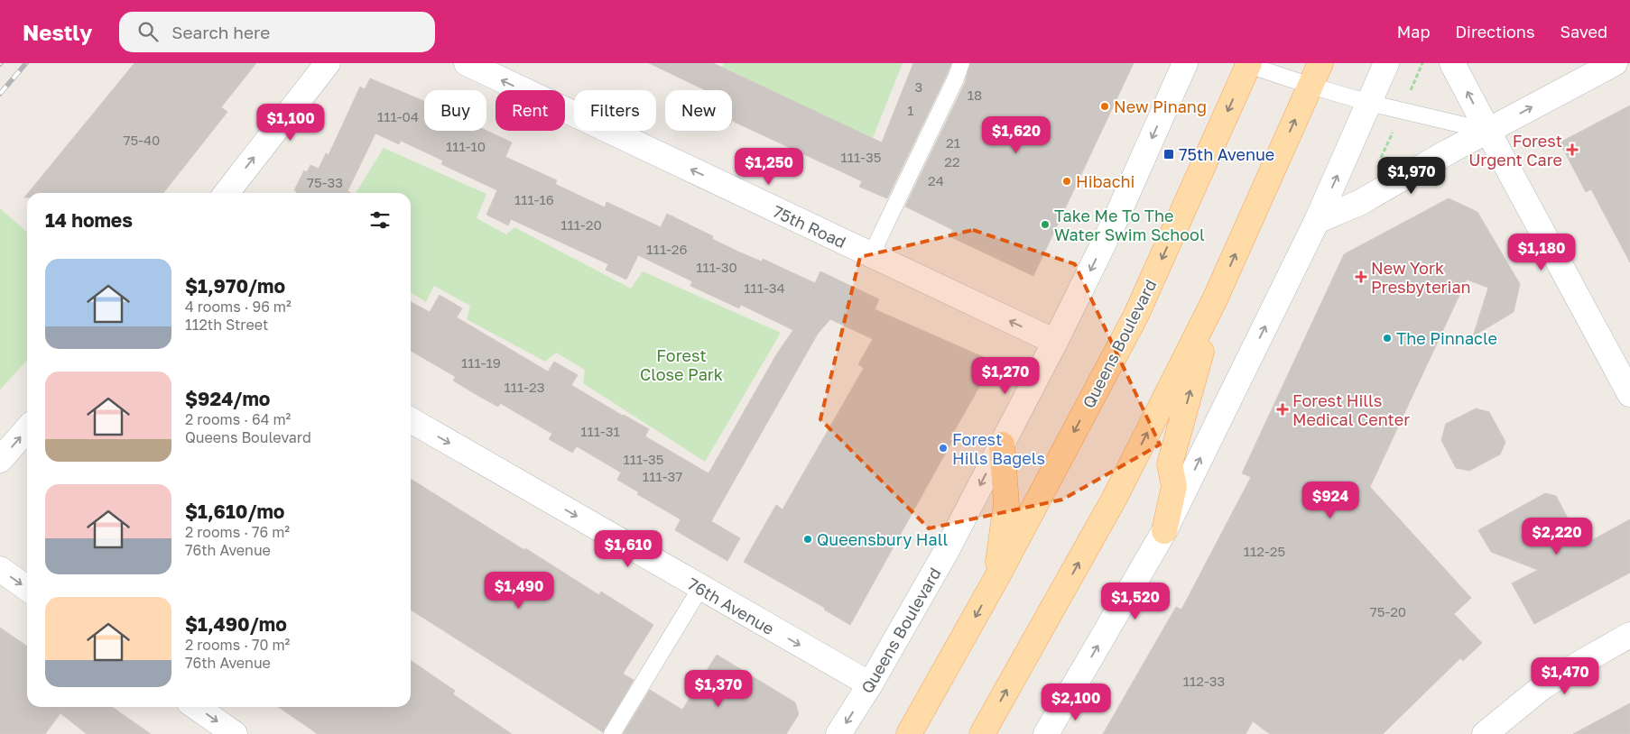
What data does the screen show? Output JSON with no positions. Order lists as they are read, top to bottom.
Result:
{
  "streets": {
    "main road": ["Queens Boulevard"],
    "street": ["75th Road", "76th Avenue"]
  },
  "crossings": [
    ["75th Road", "Queens Boulevard"],
    ["Queens Boulevard", "76th Avenue"]
  ],
  "one_way": ["75th Road", "76th Avenue"],
  "parks": ["Forest Close Park"],
  "places": {
    "other": [
      "New Pinang",
      "Hibachi",
      "Take Me To The Water Swim School",
      "The Pinnacle",
      "Forest Hills Bagels",
      "Queensbury Hall"
    ],
    "health": ["Forest Urgent Care", "New York Presbyterian", "Forest Hills Medical Center"],
    "transit": ["75th Avenue"]
  },
  "house_numbers": [
    "3",
    "18",
    "1",
    "111-04",
    "75-40",
    "21",
    "111-10",
    "111-35",
    "22",
    "24",
    "75-33",
    "111-16",
    "111-20",
    "111-26",
    "111-30",
    "111-34",
    "111-19",
    "111-23",
    "111-31",
    "111-35",
    "111-37",
    "112-25",
    "75-20",
    "112-33"
  ],
  "page": {
    "header": "Nestly",
    "search": "Search here",
    "nav": ["Map", "Directions", "Saved"],
    "chip": [
      "Buy",
      "Rent",
      "Filters",
      "New"
    ],
    "price": [
      "$1,100",
      "$1,620",
      "$1,250",
      "$1,970",
      "$1,180",
      "$1,270",
      "$924",
      "$2,220",
      "$1,610",
      "$1,490",
      "$1,520",
      "$1,470",
      "$1,370",
      "$2,100"
    ],
    "heading": "14 homes",
    "list": [
      {
        "name": "$1,970/mo",
        "note": "4 rooms · 96 m² · 112th Street"
      },
      {
        "name": "$924/mo",
        "note": "2 rooms · 64 m² · Queens Boulevard"
      },
      {
        "name": "$1,610/mo",
        "note": "2 rooms · 76 m² · 76th Avenue"
      },
      {
        "name": "$1,490/mo",
        "note": "2 rooms · 70 m² · 76th Avenue"
      }
    ]
  }
}
